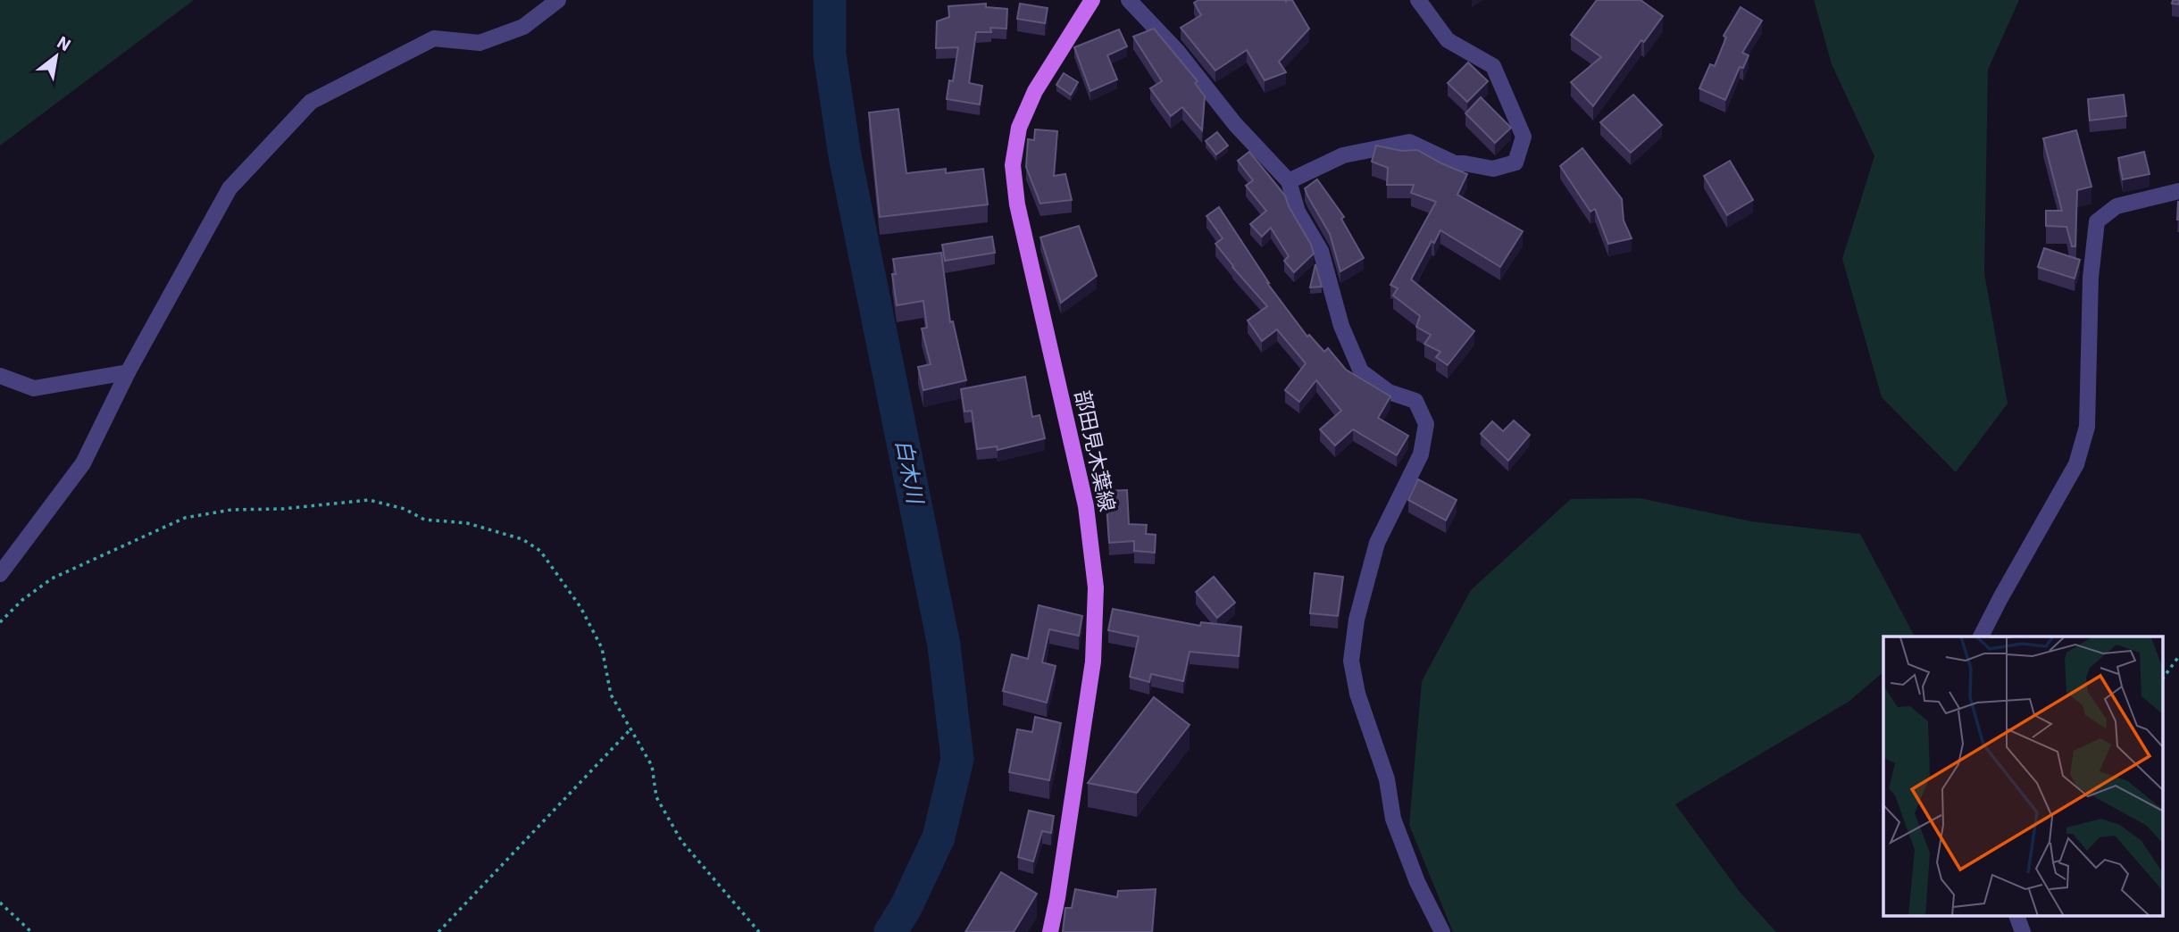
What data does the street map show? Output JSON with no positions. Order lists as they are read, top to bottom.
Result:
{
  "streets": {
    "main road": ["部田見木葉線"]
  },
  "water": ["白木川"],
  "north": "top right"
}
